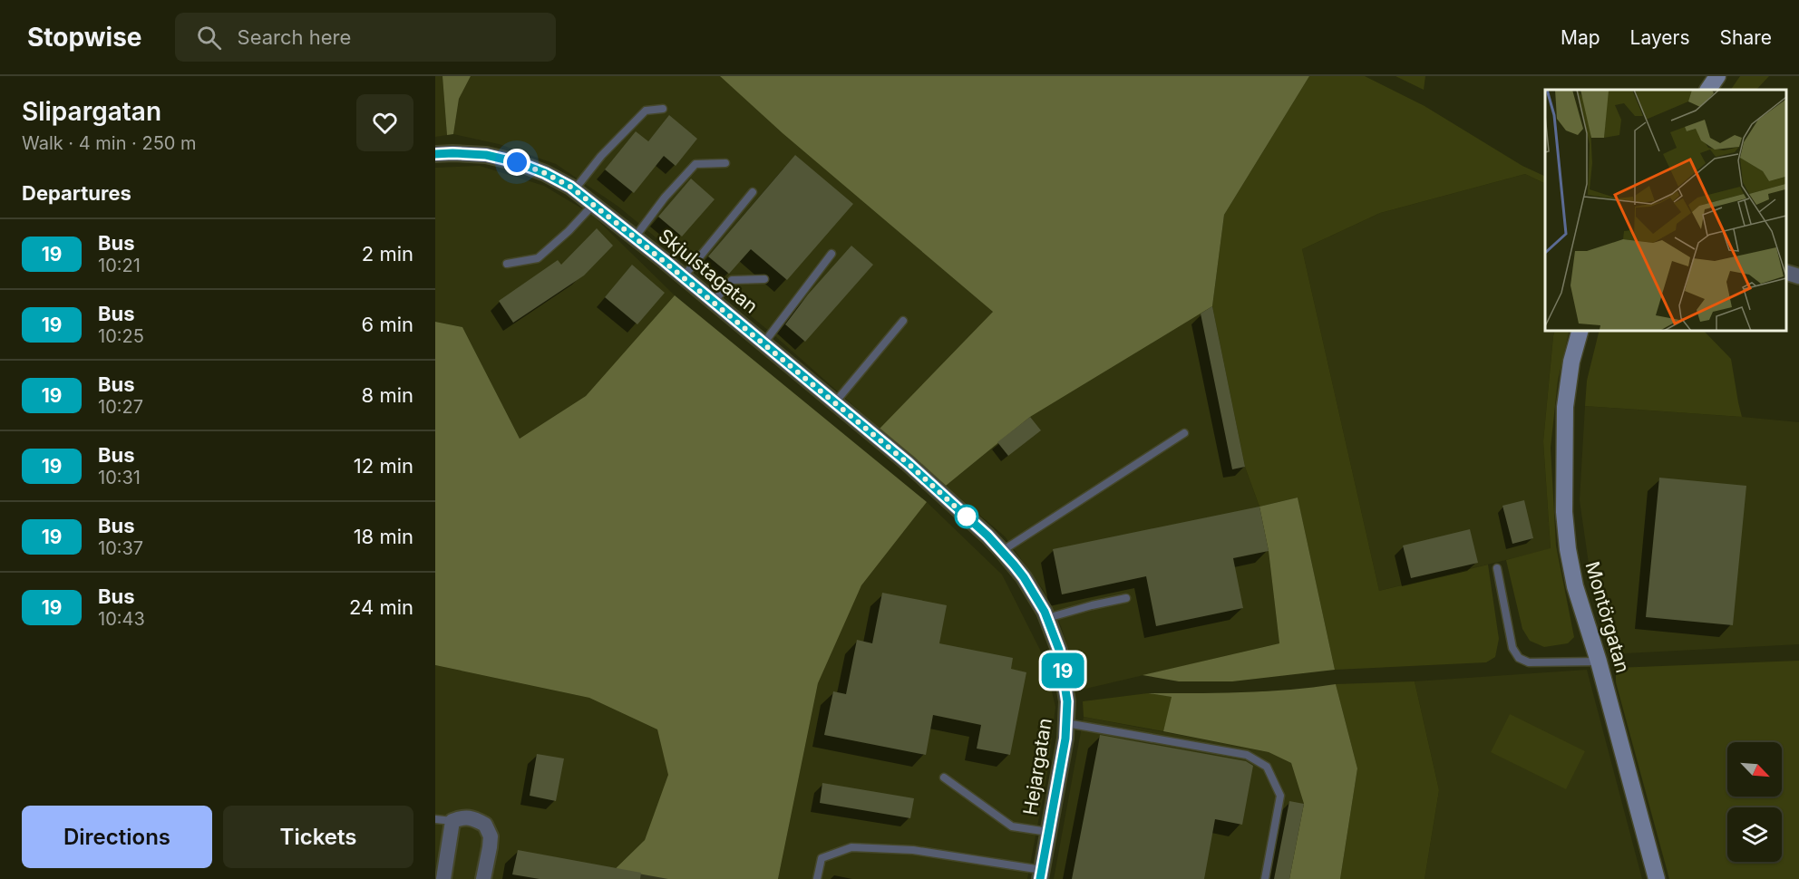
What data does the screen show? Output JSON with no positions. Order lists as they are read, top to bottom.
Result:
{
  "streets": {
    "street": ["Skjulstagatan", "Montörgatan", "Hejargatan"]
  },
  "crossings": [
    ["Skjulstagatan", "Hejargatan"]
  ],
  "lines": ["bus line 19"],
  "north": "bottom right",
  "page": {
    "header": "Stopwise",
    "search": "Search here",
    "nav": ["Map", "Layers", "Share"],
    "heading": [
      ["Slipargatan", "Walk · 4 min · 250 m"],
      "Departures"
    ],
    "on_map": "19",
    "list": [
      {
        "mark": "19",
        "name": "Bus",
        "note": "10:21",
        "value": "2 min"
      },
      {
        "mark": "19",
        "name": "Bus",
        "note": "10:25",
        "value": "6 min"
      },
      {
        "mark": "19",
        "name": "Bus",
        "note": "10:27",
        "value": "8 min"
      },
      {
        "mark": "19",
        "name": "Bus",
        "note": "10:31",
        "value": "12 min"
      },
      {
        "mark": "19",
        "name": "Bus",
        "note": "10:37",
        "value": "18 min"
      },
      {
        "mark": "19",
        "name": "Bus",
        "note": "10:43",
        "value": "24 min"
      }
    ],
    "buttons": ["Directions", "Tickets"]
  }
}
